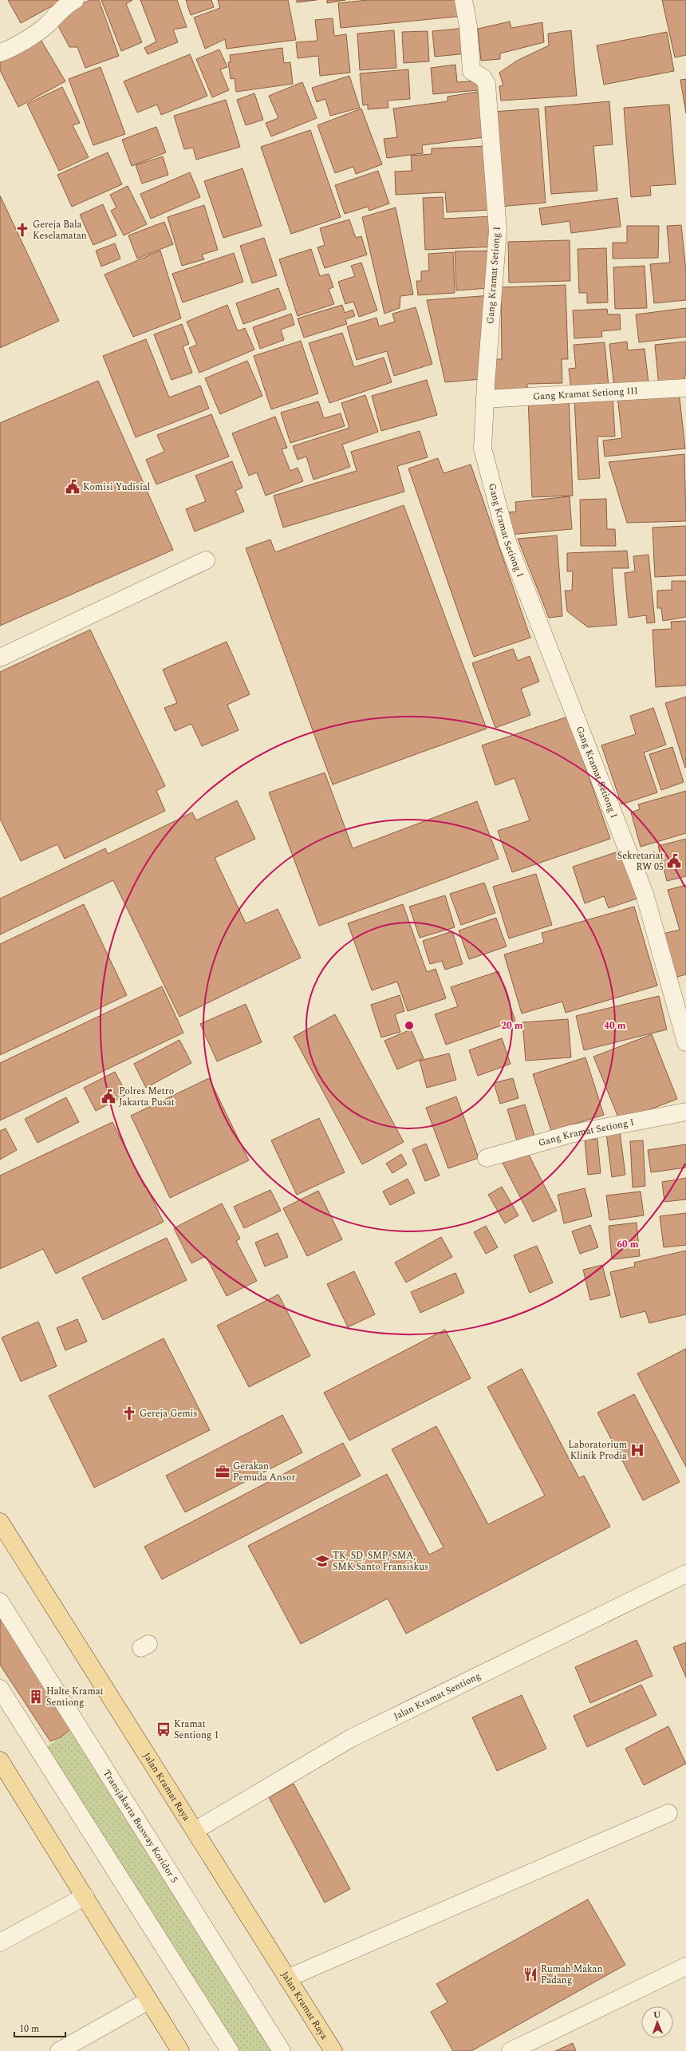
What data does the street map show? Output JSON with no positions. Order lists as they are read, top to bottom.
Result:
{
  "streets": {
    "main road": ["Jalan Kramat Raya"],
    "street": [
      "Gang Kramat Setiong I",
      "Gang Kramat Setiong III",
      "Jalan Kramat Sentiong",
      "Transjakarta Busway Koridor 5"
    ]
  },
  "crossings": [
    ["Gang Kramat Setiong I", "Gang Kramat Setiong III"],
    ["Jalan Kramat Sentiong", "Jalan Kramat Raya"]
  ],
  "places": {
    "church": ["Gereja Bala Keselamatan", "Gereja Gemis"],
    "public building": ["Komisi Yudisial", "Sekretariat RW 05", "Polres Metro Jakarta Pusat"],
    "hospital": ["Laboratorium Klinik Prodia"],
    "office": ["Gerakan Pemuda Ansor"],
    "school or university": ["TK, SD, SMP, SMA, SMK Santo Fransiskus"],
    "building": ["Halte Kramat Sentiong"],
    "bus stop": ["Kramat Sentiong 1"],
    "restaurant": ["Rumah Makan Padang"]
  },
  "scale_bar": "10 m",
  "north": "top",
  "rings": ["20 m", "40 m", "60 m"]
}
